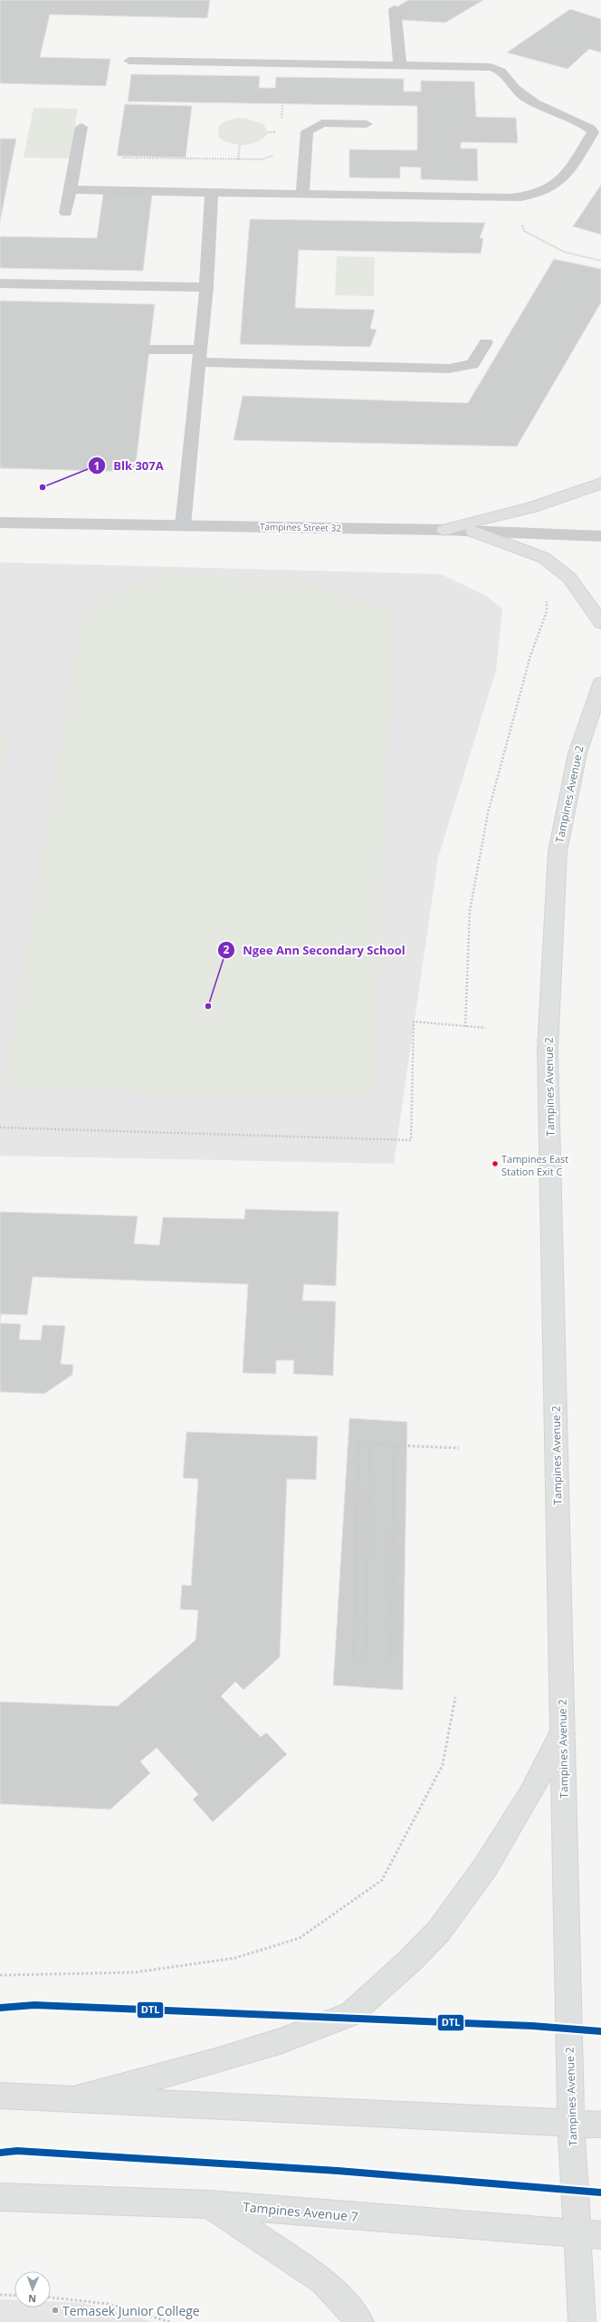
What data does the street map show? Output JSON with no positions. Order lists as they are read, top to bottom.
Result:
{
  "streets": {
    "main road": ["Tampines Avenue 2", "Tampines Avenue 7"],
    "street": ["Tampines Street 32"]
  },
  "crossings": [
    ["Tampines Avenue 2", "Tampines Avenue 7"]
  ],
  "places": [
    "Blk 307A",
    "Ngee Ann Secondary School",
    "Tampines East Station Exit C",
    "Temasek Junior College"
  ],
  "lines": ["transit line DTL"],
  "north": "bottom"
}
